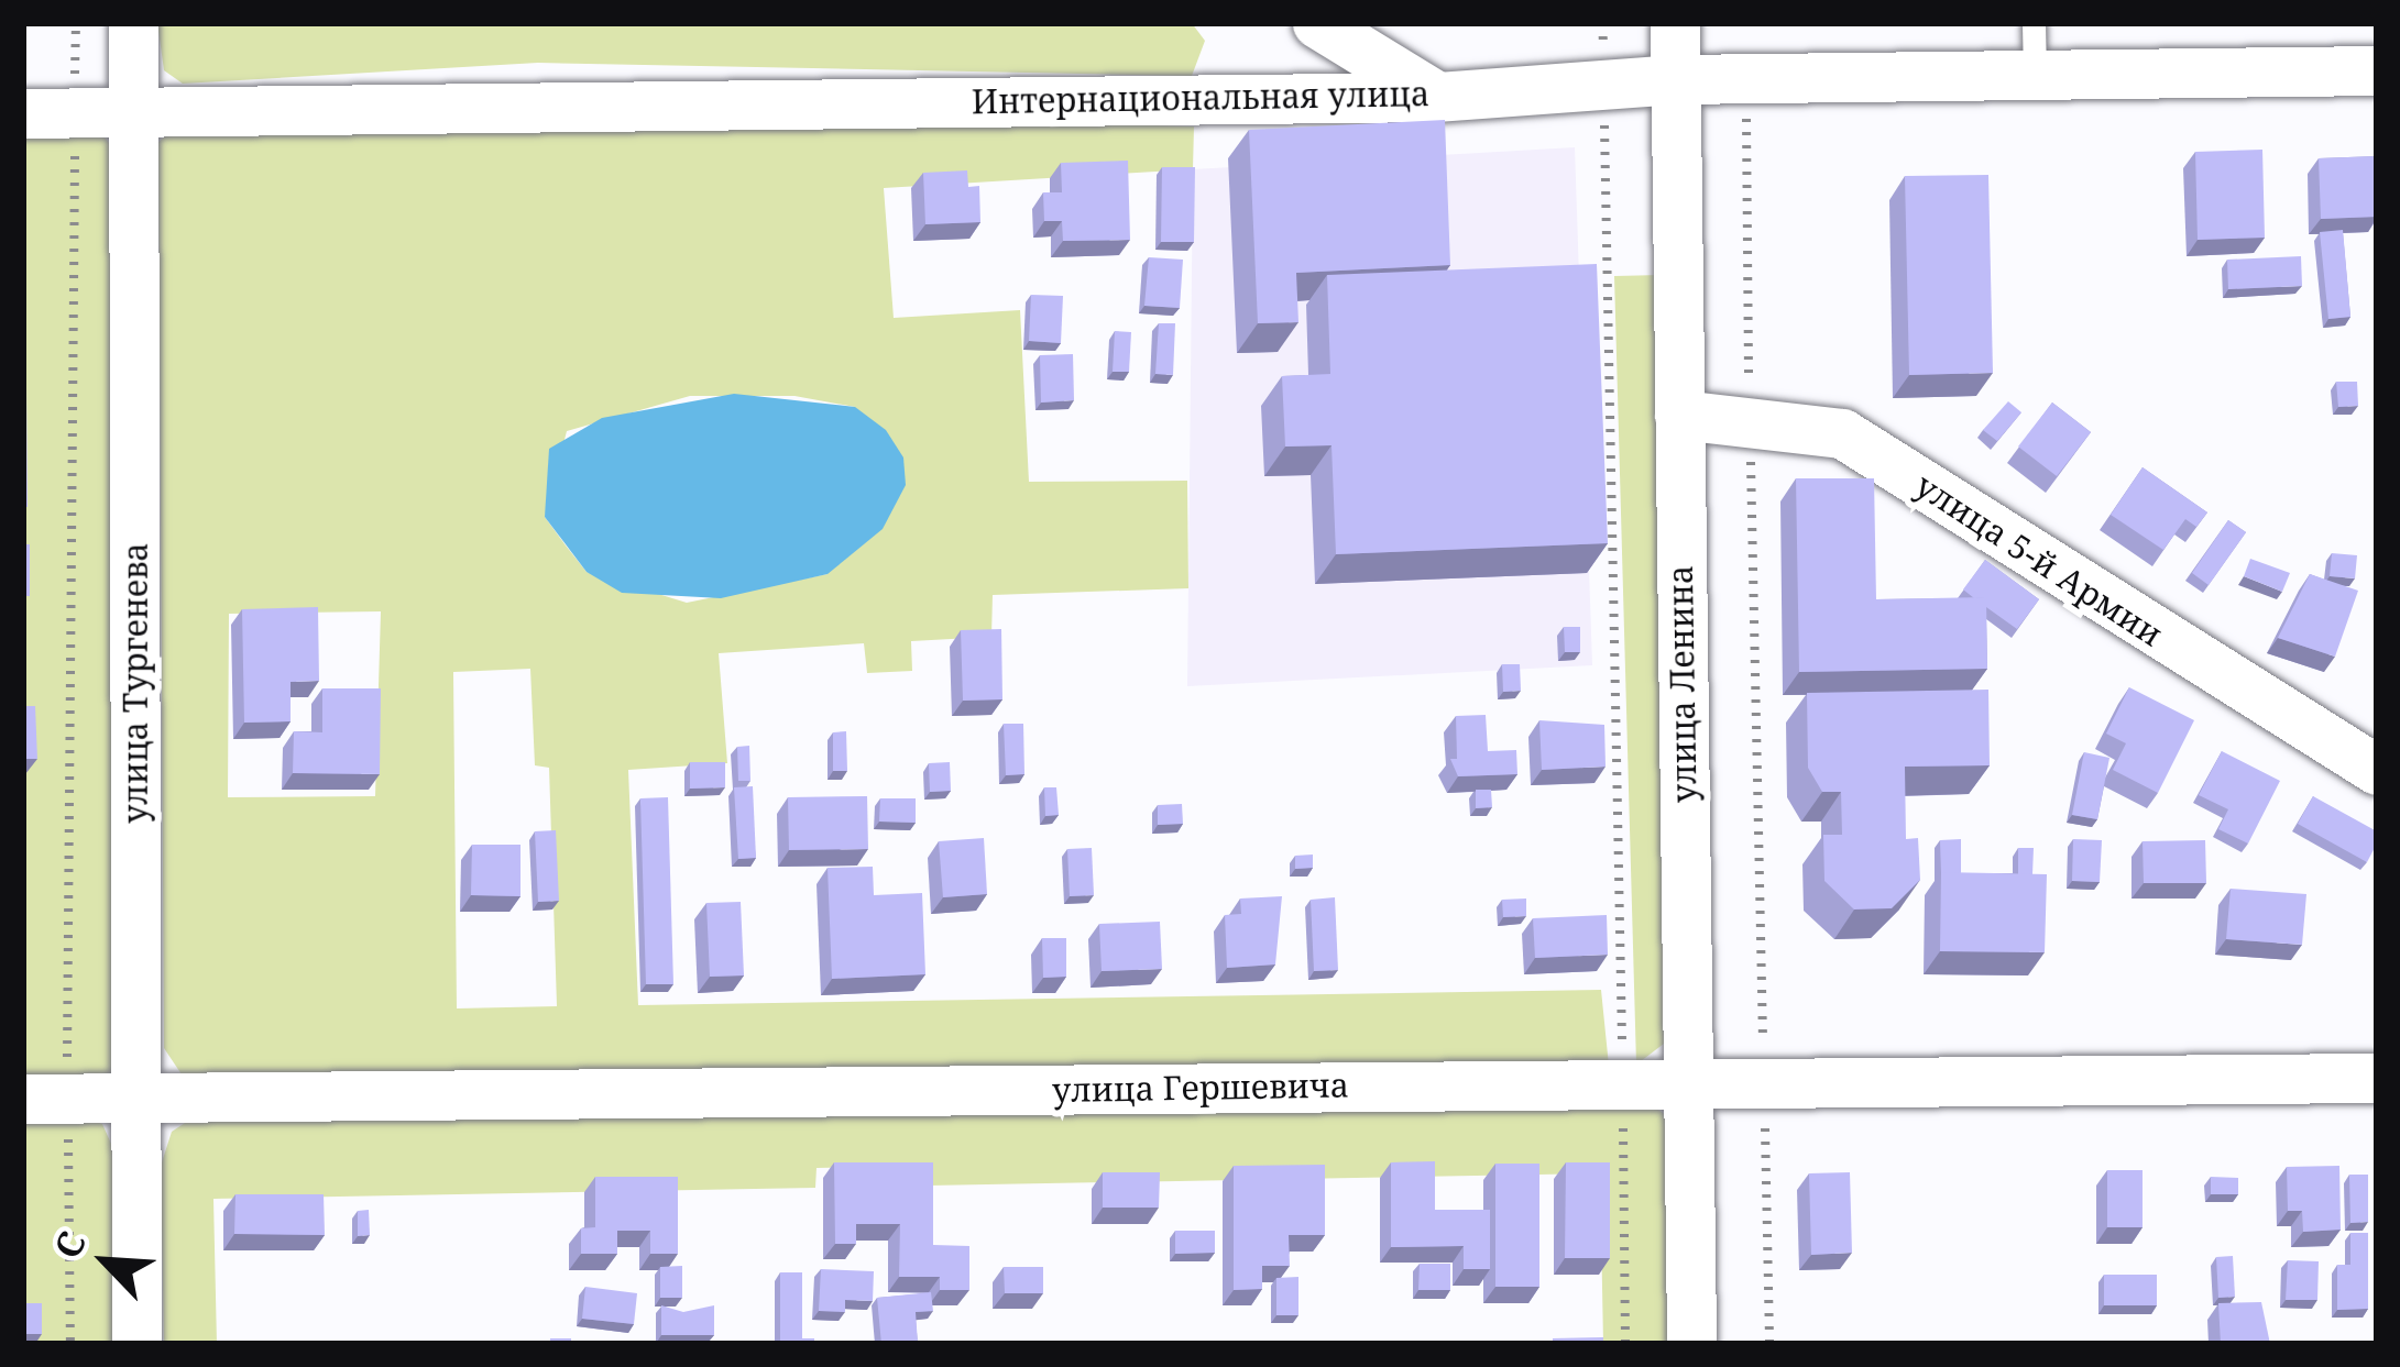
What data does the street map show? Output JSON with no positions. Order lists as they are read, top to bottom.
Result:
{
  "streets": {
    "street": [
      "Интернациональная улица",
      "улица 5-й Армии",
      "улица Тургенева",
      "улица Ленина",
      "улица Гершевича"
    ]
  },
  "crossings": [
    ["Интернациональная улица", "улица Тургенева"],
    ["Интернациональная улица", "улица Ленина"],
    ["улица 5-й Армии", "улица Ленина"],
    ["улица Тургенева", "улица Гершевича"],
    ["улица Ленина", "улица Гершевича"]
  ],
  "north": "top left"
}
